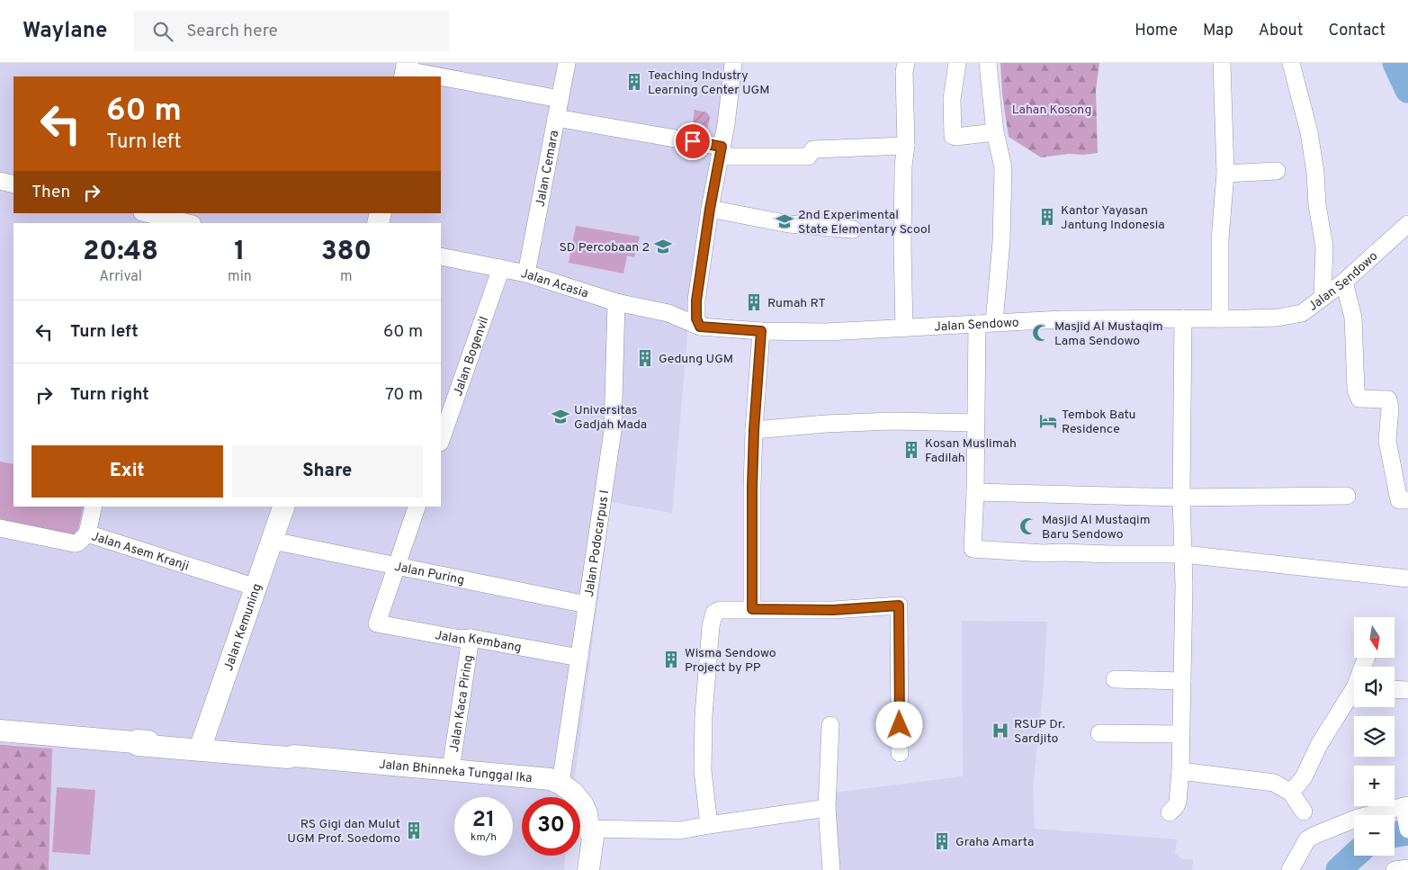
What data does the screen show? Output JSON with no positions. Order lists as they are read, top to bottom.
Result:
{
  "streets": {
    "street": [
      "Jalan Cemara",
      "Jalan Sendowo",
      "Jalan Acasia",
      "Jalan Bogenvil",
      "Jalan Podocarpus I",
      "Jalan Asem Kranji",
      "Jalan Puring",
      "Jalan Kemuning",
      "Jalan Kembang",
      "Jalan Kaca Piring",
      "Jalan Bhinneka Tunggal Ika"
    ]
  },
  "crossings": [
    ["Jalan Cemara", "Jalan Acasia"],
    ["Jalan Sendowo", "Jalan Acasia"],
    ["Jalan Acasia", "Jalan Bogenvil"],
    ["Jalan Acasia", "Jalan Podocarpus I"],
    ["Jalan Podocarpus I", "Jalan Puring"],
    ["Jalan Podocarpus I", "Jalan Kembang"],
    ["Jalan Podocarpus I", "Jalan Bhinneka Tunggal Ika"],
    ["Jalan Asem Kranji", "Jalan Kemuning"],
    ["Jalan Puring", "Jalan Kemuning"],
    ["Jalan Puring", "Jalan Kembang"],
    ["Jalan Kemuning", "Jalan Bhinneka Tunggal Ika"],
    ["Jalan Kembang", "Jalan Kaca Piring"],
    ["Jalan Kaca Piring", "Jalan Bhinneka Tunggal Ika"]
  ],
  "parks": ["Lahan Kosong"],
  "places": {
    "building": [
      "Teaching Industry Learning Center UGM",
      "Kantor Yayasan Jantung Indonesia",
      "Rumah RT",
      "Gedung UGM",
      "Kosan Muslimah Fadilah",
      "Wisma Sendowo Project by PP",
      "RS Gigi dan Mulut UGM Prof. Soedomo",
      "Graha Amarta"
    ],
    "school or university": ["2nd Experimental State Elementary Scool", "SD Percobaan 2", "Universitas Gadjah Mada"],
    "mosque": ["Masjid Al Mustaqim Lama Sendowo", "Masjid Al Mustaqim Baru Sendowo"],
    "hotel": ["Tembok Batu Residence"],
    "hospital": ["RSUP Dr. Sardjito"]
  },
  "north": "bottom",
  "page": {
    "header": "Waylane",
    "search": "Search here",
    "nav": [
      "Home",
      "Map",
      "About",
      "Contact"
    ],
    "turn": ["60 m", "Turn left"],
    "then": "Then",
    "eta": [
      "20:48",
      "Arrival",
      "1",
      "min",
      "380",
      "m"
    ],
    "list": [
      {
        "name": "Turn left",
        "value": "60 m"
      },
      {
        "name": "Turn right",
        "value": "70 m"
      }
    ],
    "buttons": ["Exit", "Share"],
    "map_buttons": ["+", "−"],
    "speed": "21 km/h",
    "limit": "30"
  }
}
